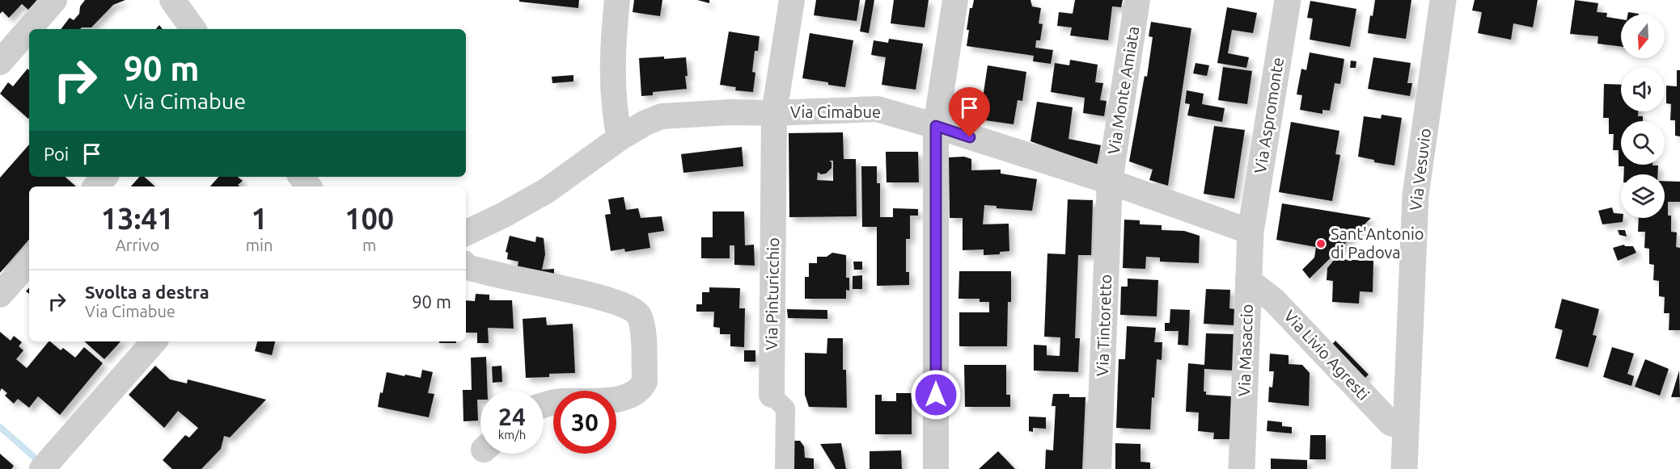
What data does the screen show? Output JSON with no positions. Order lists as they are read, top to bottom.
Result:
{
  "streets": {
    "street": [
      "Via Monte Amiata",
      "Via Cimabue",
      "Via Aspromonte",
      "Via Vesuvio",
      "Via Pinturicchio",
      "Via Tintoretto",
      "Via Masaccio",
      "Via Livio Agresti"
    ]
  },
  "crossings": [
    ["Via Monte Amiata", "Via Cimabue"],
    ["Via Monte Amiata", "Via Tintoretto"],
    ["Via Cimabue", "Via Aspromonte"],
    ["Via Cimabue", "Via Pinturicchio"],
    ["Via Cimabue", "Via Tintoretto"],
    ["Via Cimabue", "Via Masaccio"],
    ["Via Aspromonte", "Via Masaccio"],
    ["Via Vesuvio", "Via Livio Agresti"],
    ["Via Masaccio", "Via Livio Agresti"]
  ],
  "places": ["Sant'Antonio di Padova"],
  "north": "bottom",
  "page": {
    "turn": ["90 m", "Via Cimabue"],
    "then": "Poi",
    "eta": [
      "13:41",
      "Arrivo",
      "1",
      "min",
      "100",
      "m"
    ],
    "list": [
      {
        "name": "Svolta a destra",
        "note": "Via Cimabue",
        "value": "90 m"
      }
    ],
    "speed": "24 km/h",
    "limit": "30"
  }
}
